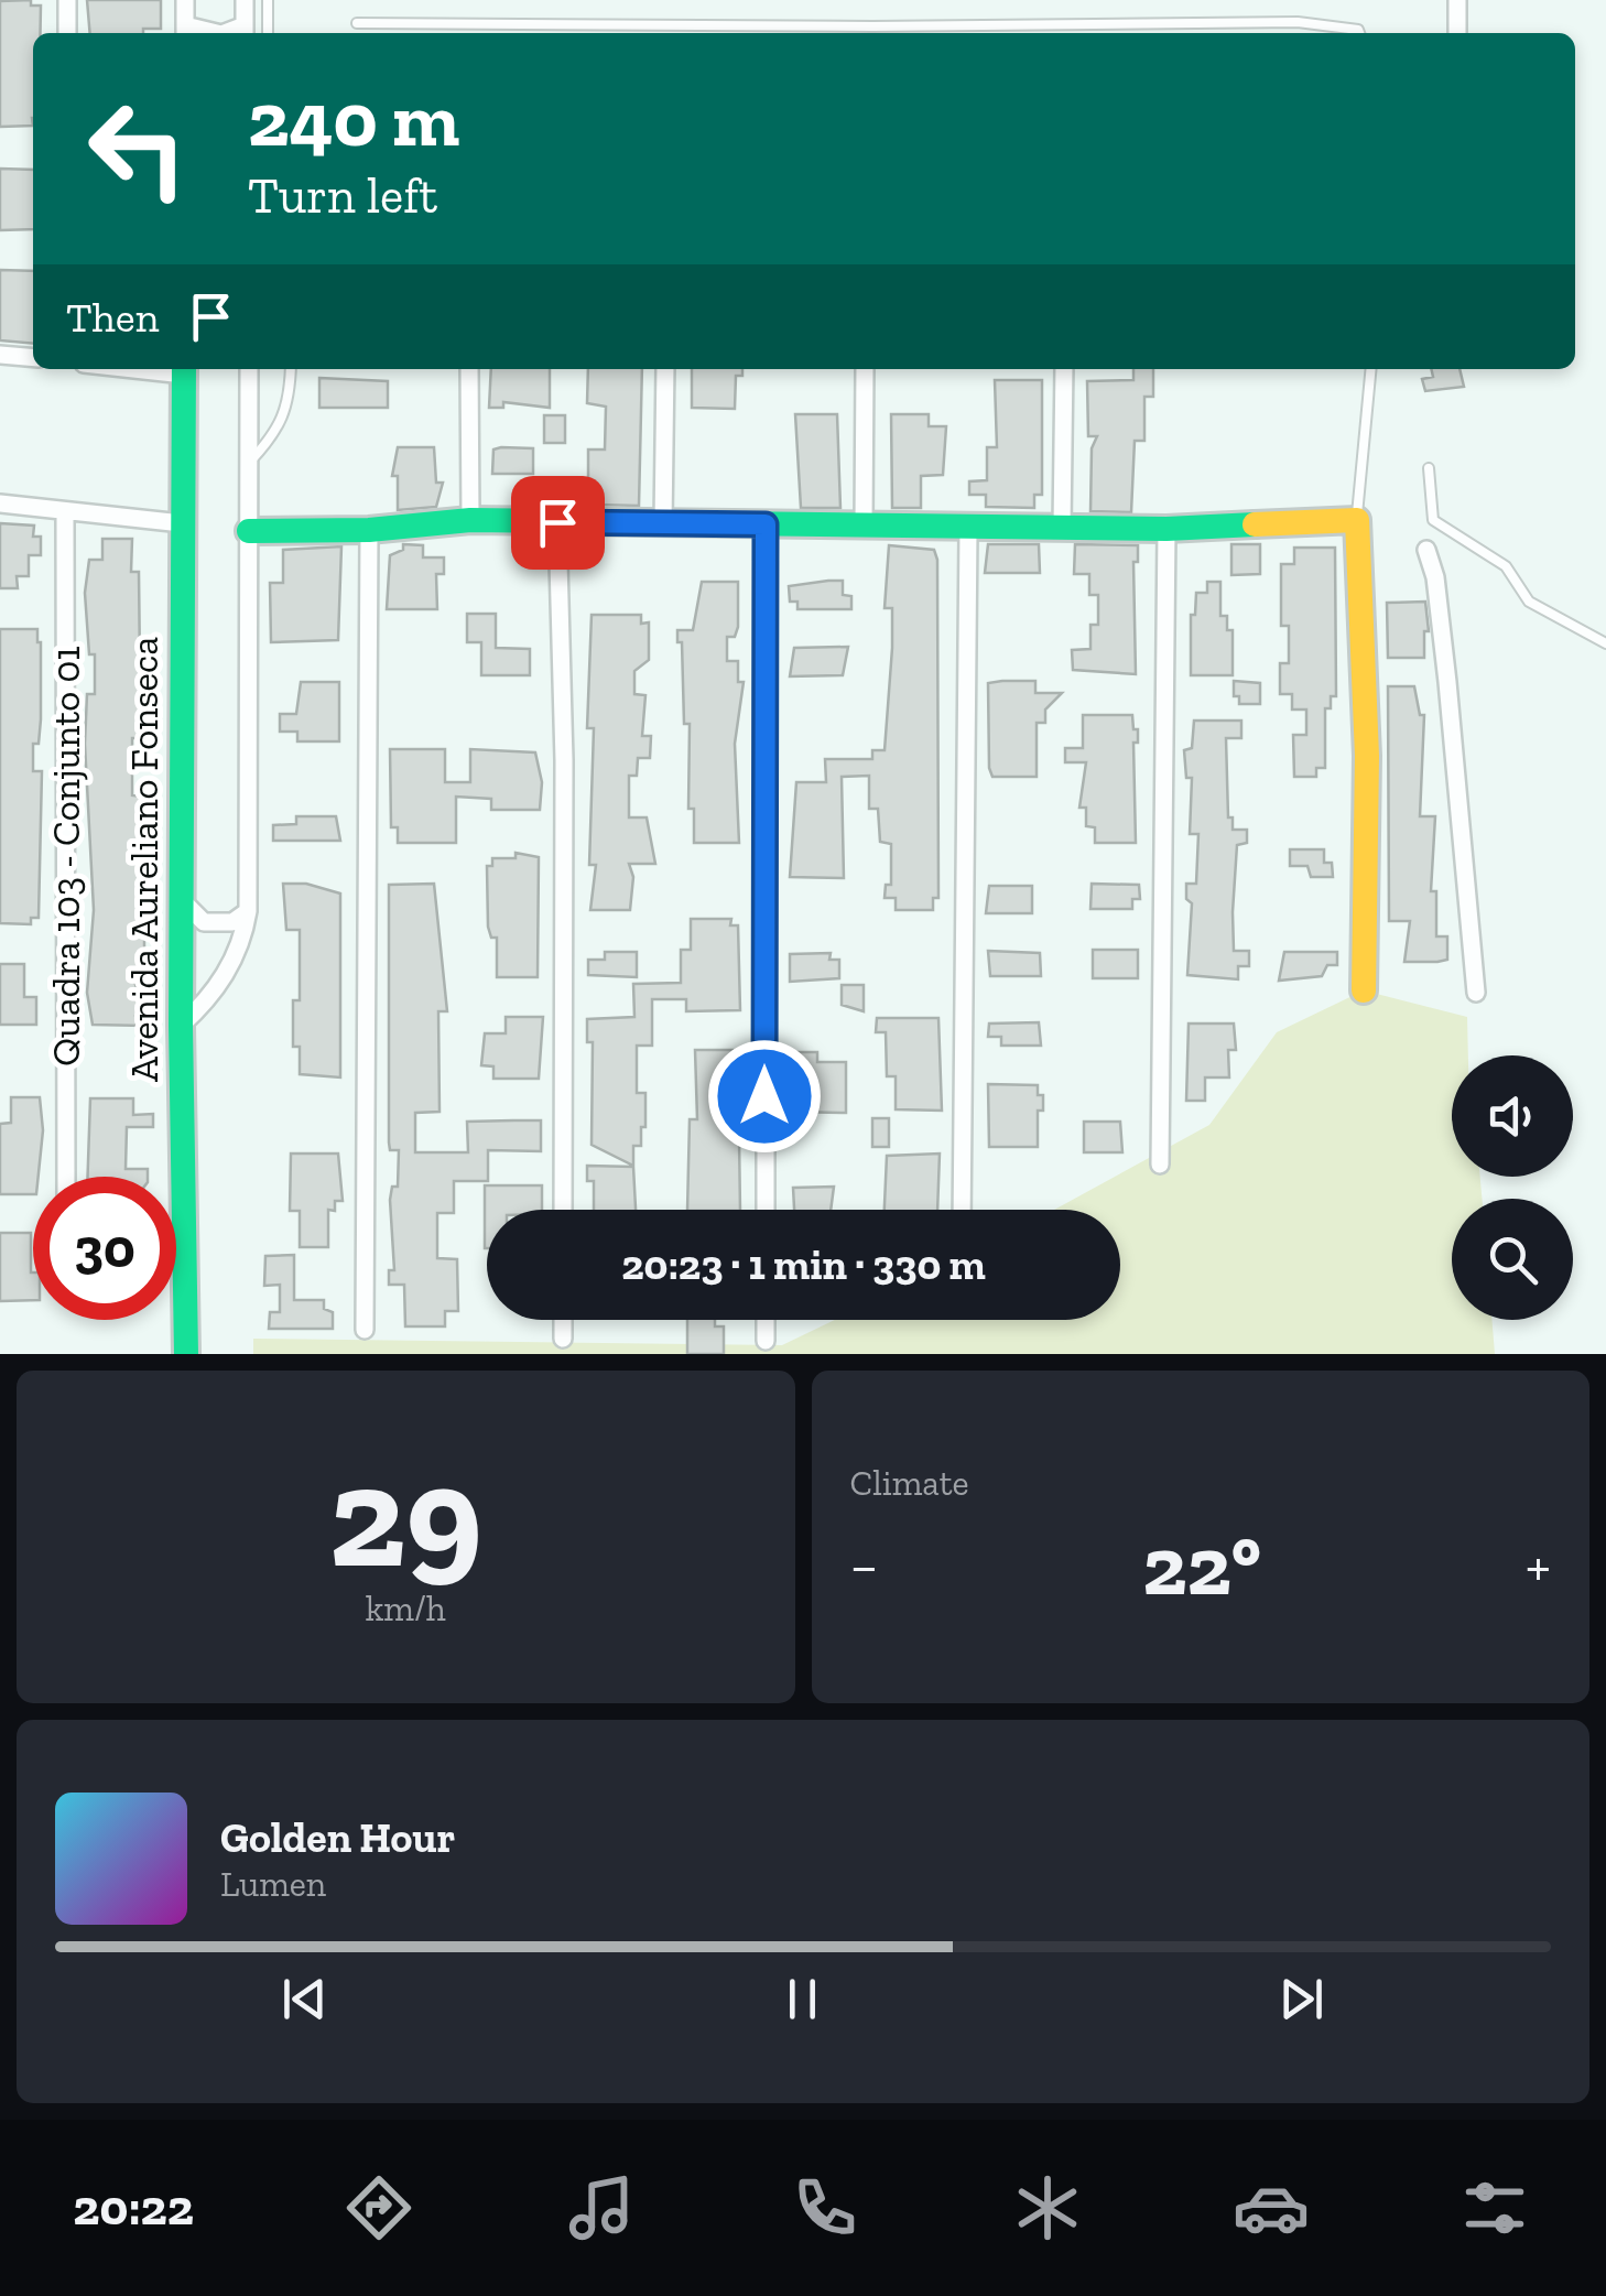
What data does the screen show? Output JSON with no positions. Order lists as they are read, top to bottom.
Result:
{
  "streets": {
    "street": ["Quadra 103 - Conjunto 01", "Avenida Aureliano Fonseca"]
  },
  "page": {
    "turn": ["240 m", "Turn left"],
    "then": "Then",
    "limit": "30",
    "trip": "20:23 · 1 min · 330 m",
    "tile": [
      ["29", "km/h"],
      "Climate"
    ],
    "heat": ["−", "22°", "+"],
    "song": ["Golden Hour", "Lumen"],
    "tabs": "20:22"
  }
}
